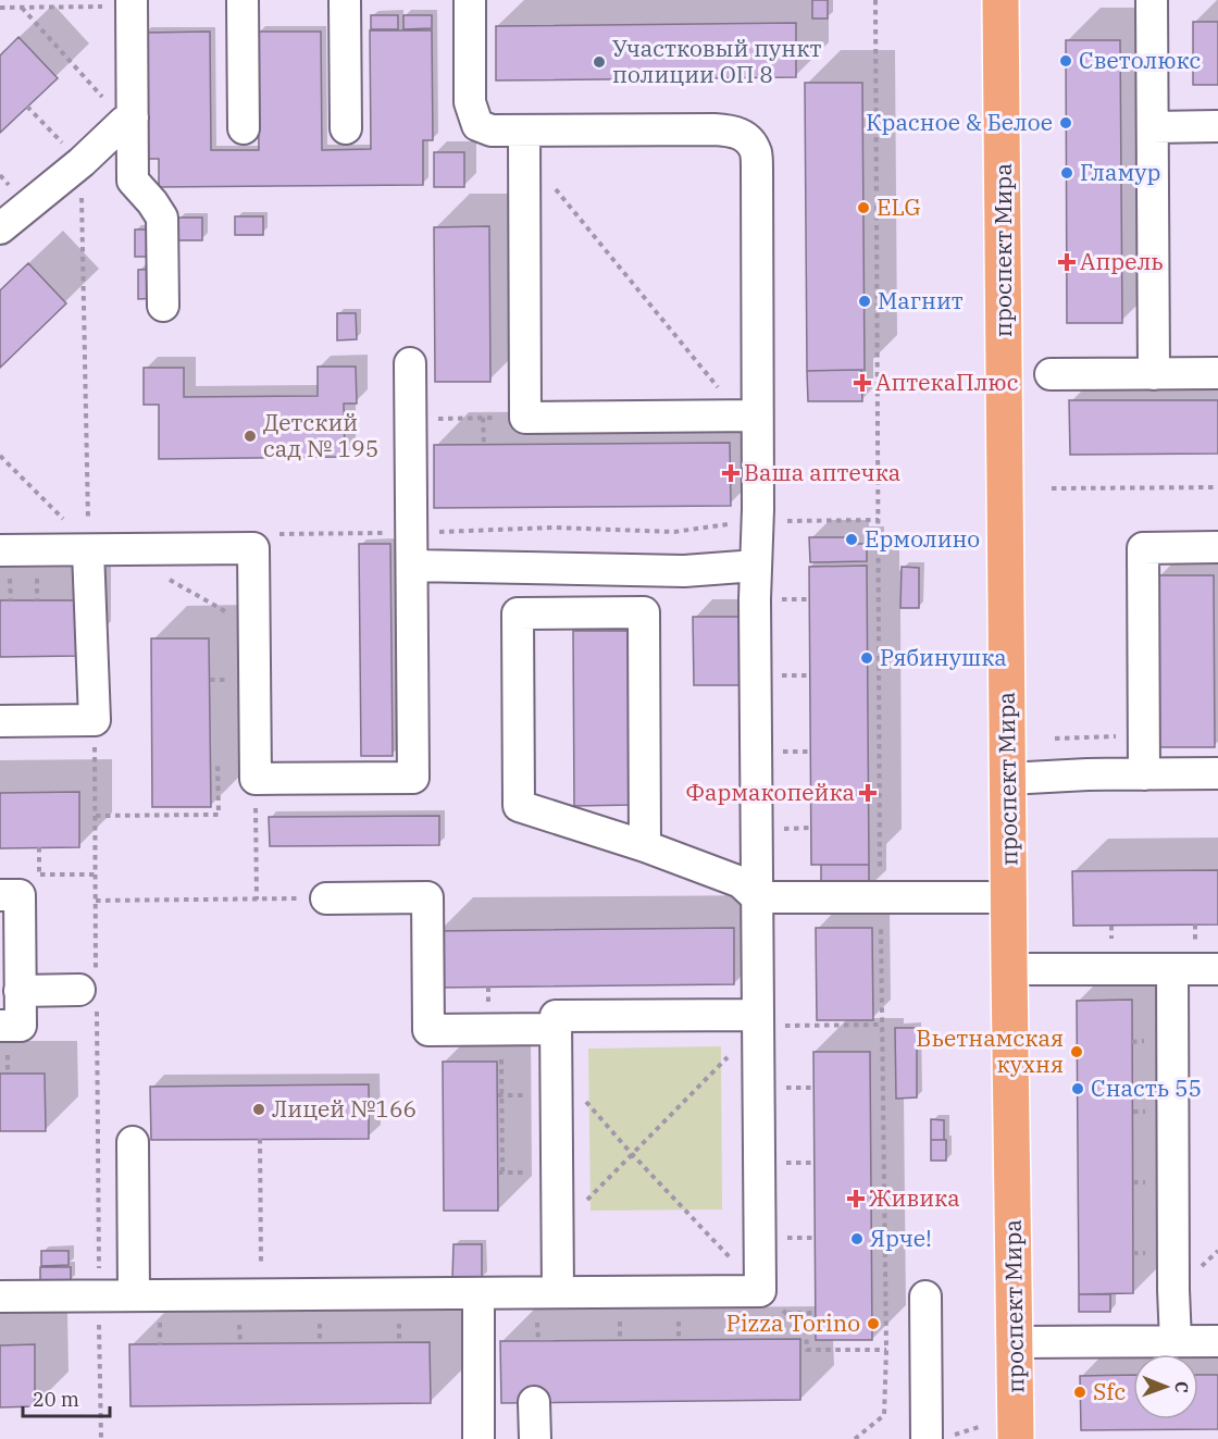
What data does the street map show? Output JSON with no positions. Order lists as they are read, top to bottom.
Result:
{
  "streets": {
    "main road": ["проспект Мира"]
  },
  "places": {
    "other": [
      "Светолюкс",
      "Участковый пункт полиции ОП 8",
      "Красное & Белое",
      "Гламур",
      "ELG",
      "Магнит",
      "Детский сад № 195",
      "Ермолино",
      "Рябинушка",
      "Вьетнамская кухня",
      "Снасть 55",
      "Лицей №166",
      "Ярче!",
      "Pizza Torino",
      "Sfc"
    ],
    "health": [
      "Апрель",
      "АптекаПлюс",
      "Ваша аптечка",
      "Фармакопейка",
      "Живика"
    ]
  },
  "scale_bar": "20 m",
  "north": "right"
}
